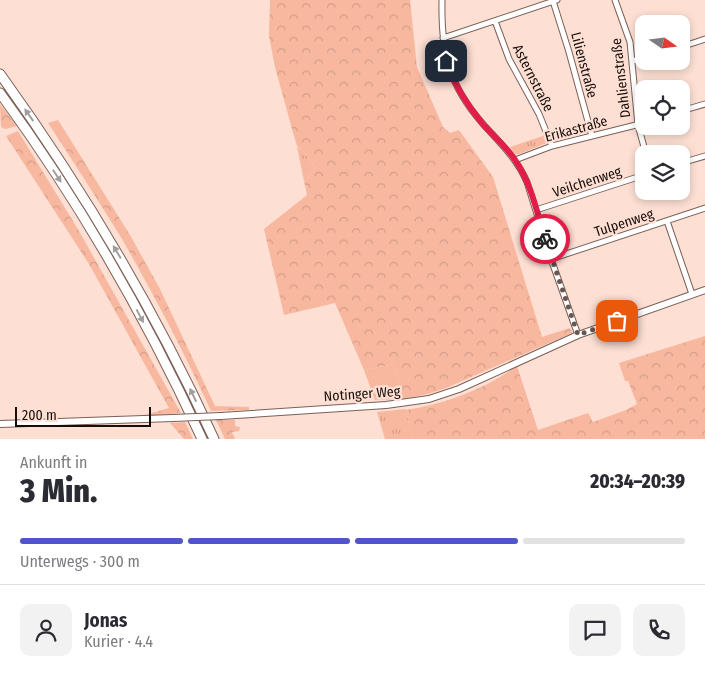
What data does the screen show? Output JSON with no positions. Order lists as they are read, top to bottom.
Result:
{
  "streets": {
    "street": [
      "Lilienstraße",
      "Asternstraße",
      "Dahlienstraße",
      "Erikastraße",
      "Veilchenweg",
      "Tulpenweg",
      "Notinger Weg"
    ]
  },
  "crossings": [
    ["Lilienstraße", "Erikastraße"],
    ["Asternstraße", "Erikastraße"]
  ],
  "scale_bar": "200 m",
  "north": "right",
  "page": {
    "scale": "200 m",
    "heading": ["3 Min.", "Ankunft in", "20:34–20:39"],
    "panel": ["Jonas", "Kurier · 4.4"],
    "bar": "Unterwegs · 300 m"
  }
}
